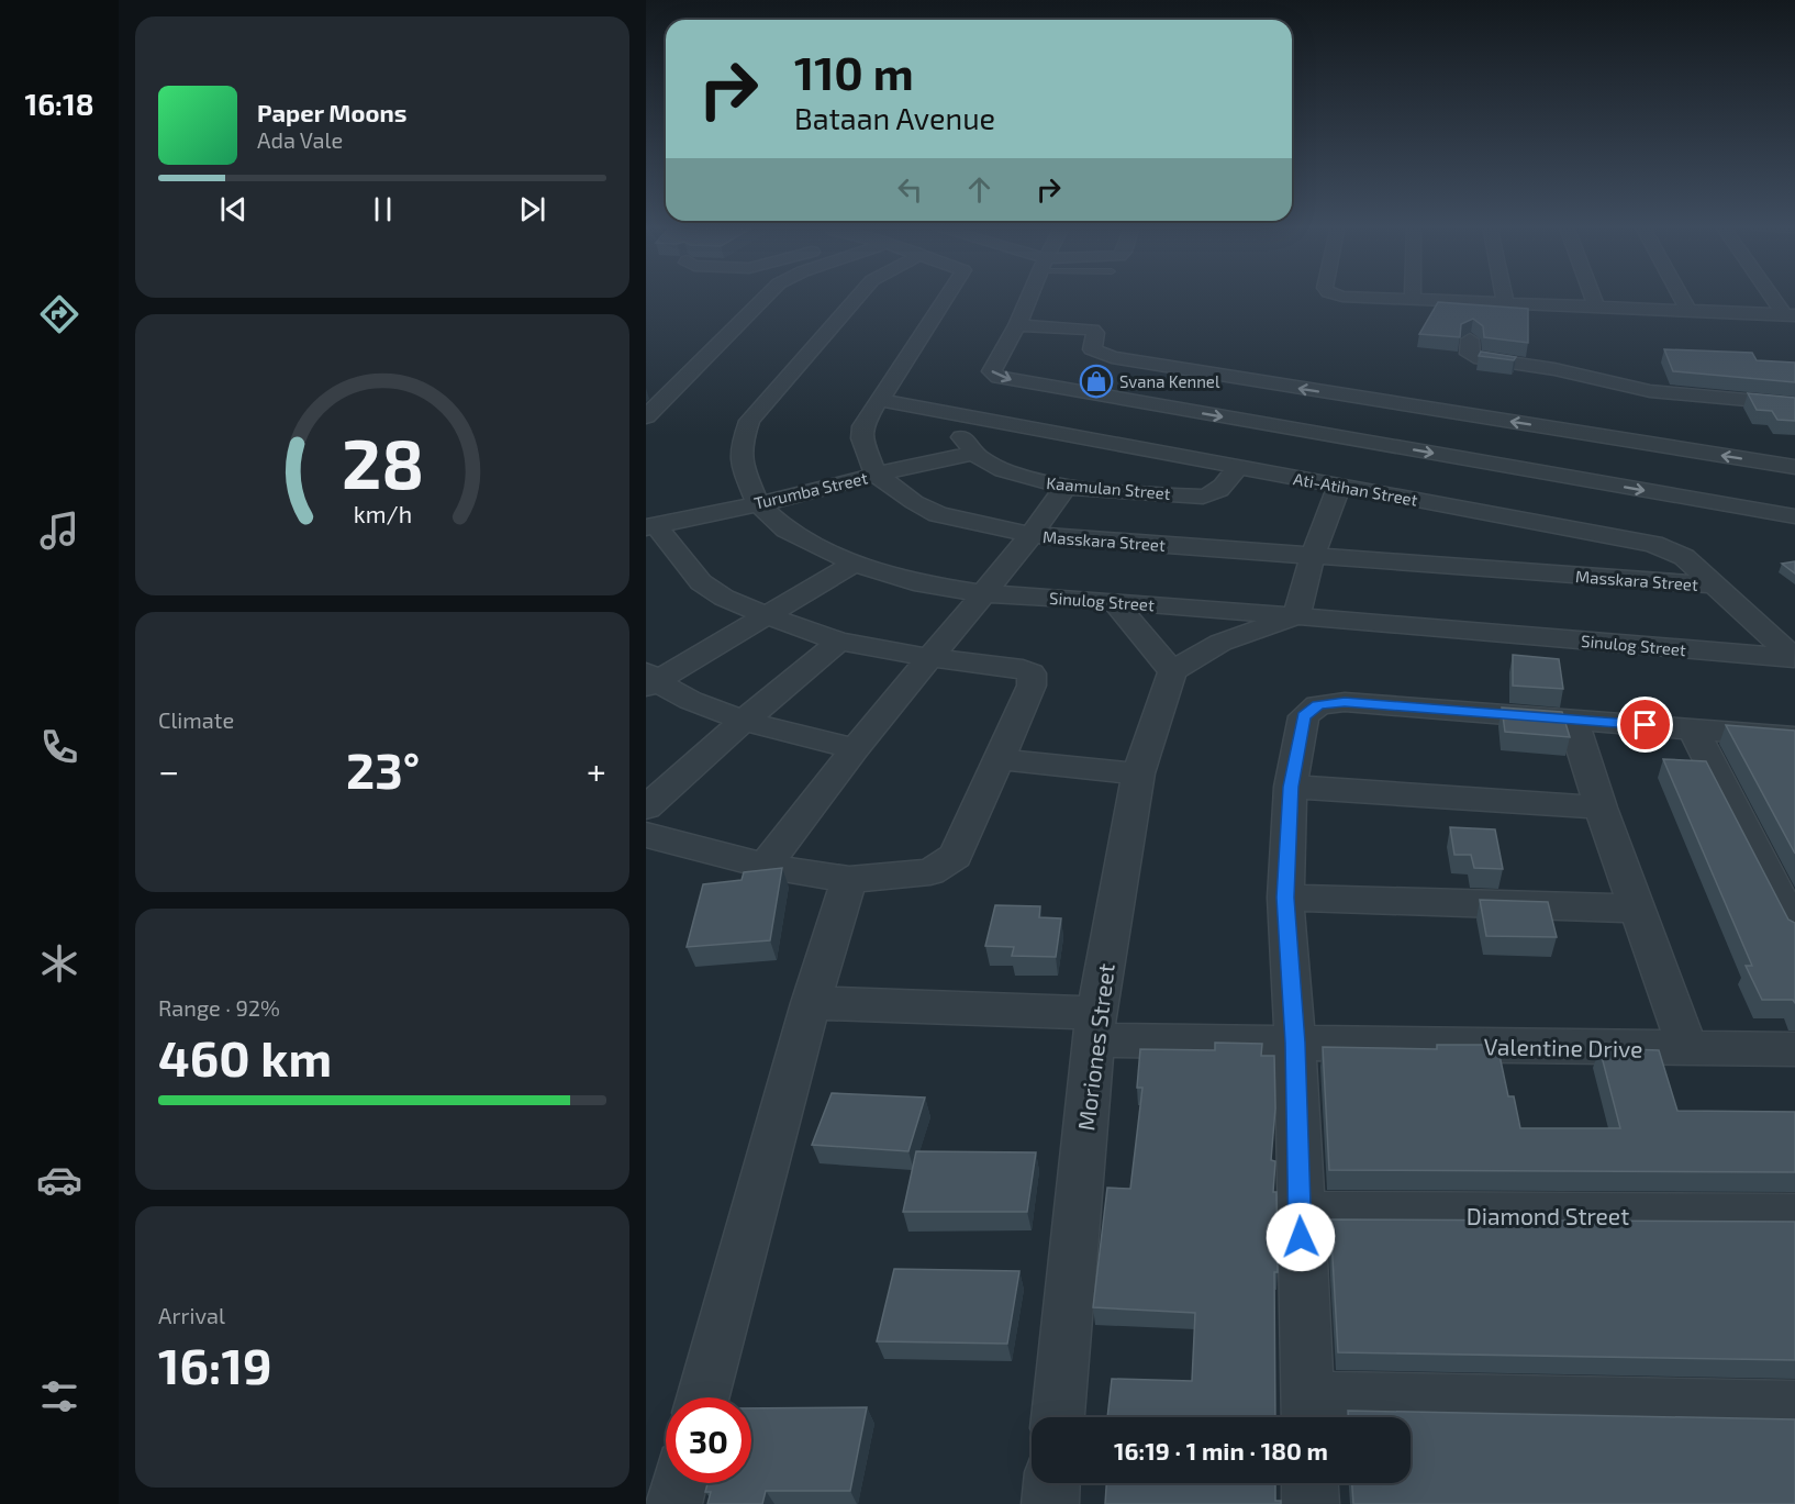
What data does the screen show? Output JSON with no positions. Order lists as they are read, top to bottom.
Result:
{
  "streets": {
    "street": [
      "Kaamulan Street",
      "Ati-Atihan Street",
      "Turumba Street",
      "Masskara Street",
      "Sinulog Street",
      "Moriones Street",
      "Valentine Drive",
      "Diamond Street"
    ]
  },
  "crossings": [
    ["Kaamulan Street", "Ati-Atihan Street"],
    ["Kaamulan Street", "Turumba Street"],
    ["Ati-Atihan Street", "Masskara Street"],
    ["Ati-Atihan Street", "Sinulog Street"],
    ["Turumba Street", "Masskara Street"],
    ["Turumba Street", "Sinulog Street"],
    ["Moriones Street", "Valentine Drive"]
  ],
  "places": {
    "shop": ["Svana Kennel"]
  },
  "page": {
    "tabs": "16:18",
    "turn": ["110 m", "Bataan Avenue"],
    "song": ["Paper Moons", "Ada Vale"],
    "tile": [
      "Climate",
      ["Range · 92%", "460 km"],
      ["Arrival", "16:19"]
    ],
    "heat": ["−", "23°", "+"],
    "limit": "30",
    "trip": "16:19 · 1 min · 180 m",
    "gauge": ["28", "km/h"]
  }
}
